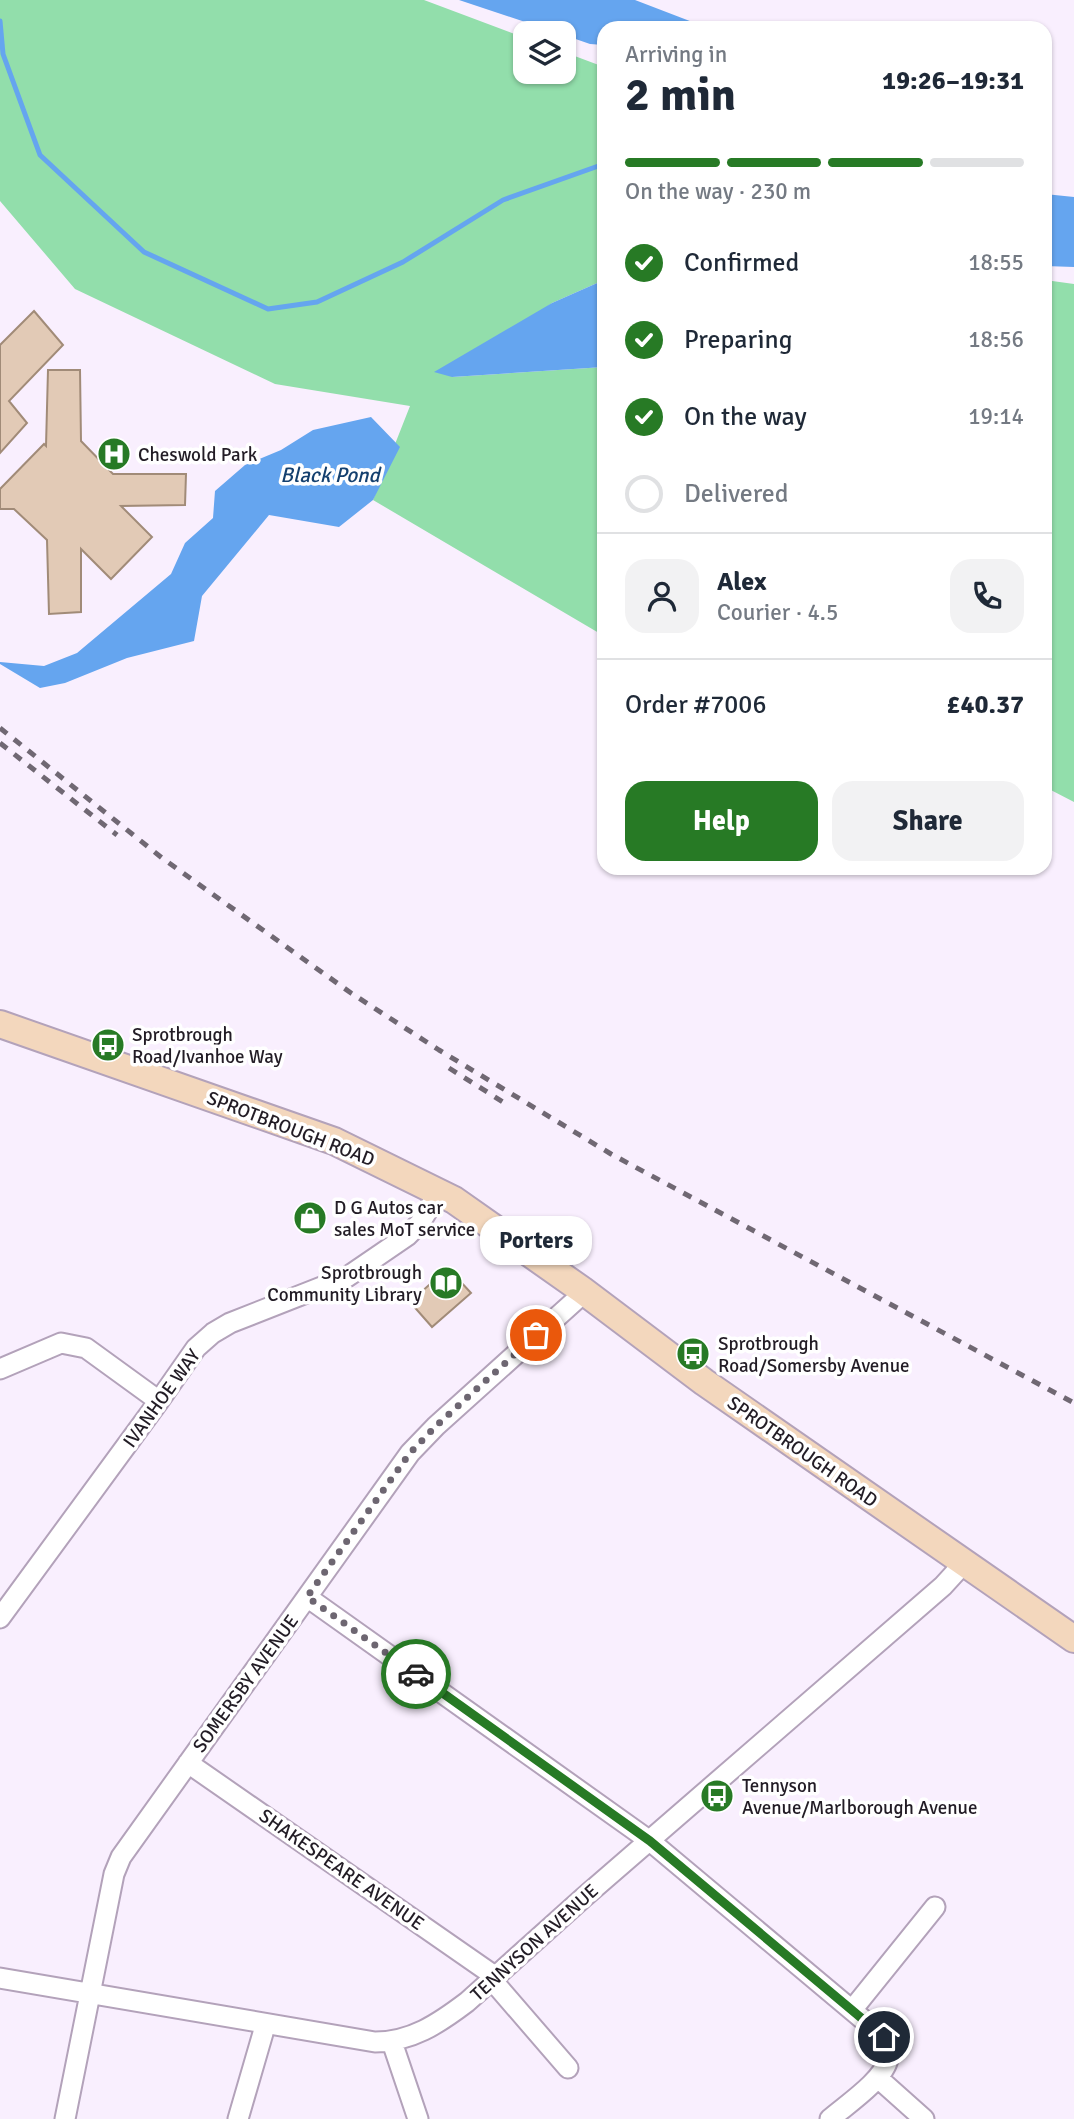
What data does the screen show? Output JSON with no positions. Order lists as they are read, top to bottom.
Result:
{
  "streets": {
    "street": [
      "SPROTBROUGH ROAD",
      "IVANHOE WAY",
      "SOMERSBY AVENUE",
      "SHAKESPEARE AVENUE",
      "TENNYSON AVENUE"
    ]
  },
  "crossings": [
    ["SPROTBROUGH ROAD", "IVANHOE WAY"],
    ["SPROTBROUGH ROAD", "SOMERSBY AVENUE"],
    ["SPROTBROUGH ROAD", "TENNYSON AVENUE"],
    ["SOMERSBY AVENUE", "SHAKESPEARE AVENUE"],
    ["SOMERSBY AVENUE", "TENNYSON AVENUE"],
    ["SHAKESPEARE AVENUE", "TENNYSON AVENUE"]
  ],
  "water": ["Black Pond"],
  "places": {
    "hospital": ["Cheswold Park"],
    "bus stop": ["Sprotbrough Road/Ivanhoe Way", "Sprotbrough Road/Somersby Avenue", "Tennyson Avenue/Marlborough Avenue"],
    "shop": ["D G Autos car sales MoT service"],
    "library": ["Sprotbrough Community Library"],
    "other": ["Porters"]
  },
  "page": {
    "heading": ["2 min", "Arriving in", "19:26–19:31"],
    "panel": [
      "Alex",
      "Courier · 4.5",
      "Order #7006",
      "£40.37"
    ],
    "bar": "On the way · 230 m",
    "list": [
      ["Confirmed", "18:55"],
      ["Preparing", "18:56"],
      ["On the way", "19:14"],
      "Delivered"
    ],
    "buttons": ["Help", "Share"],
    "bubble": "Porters"
  }
}
